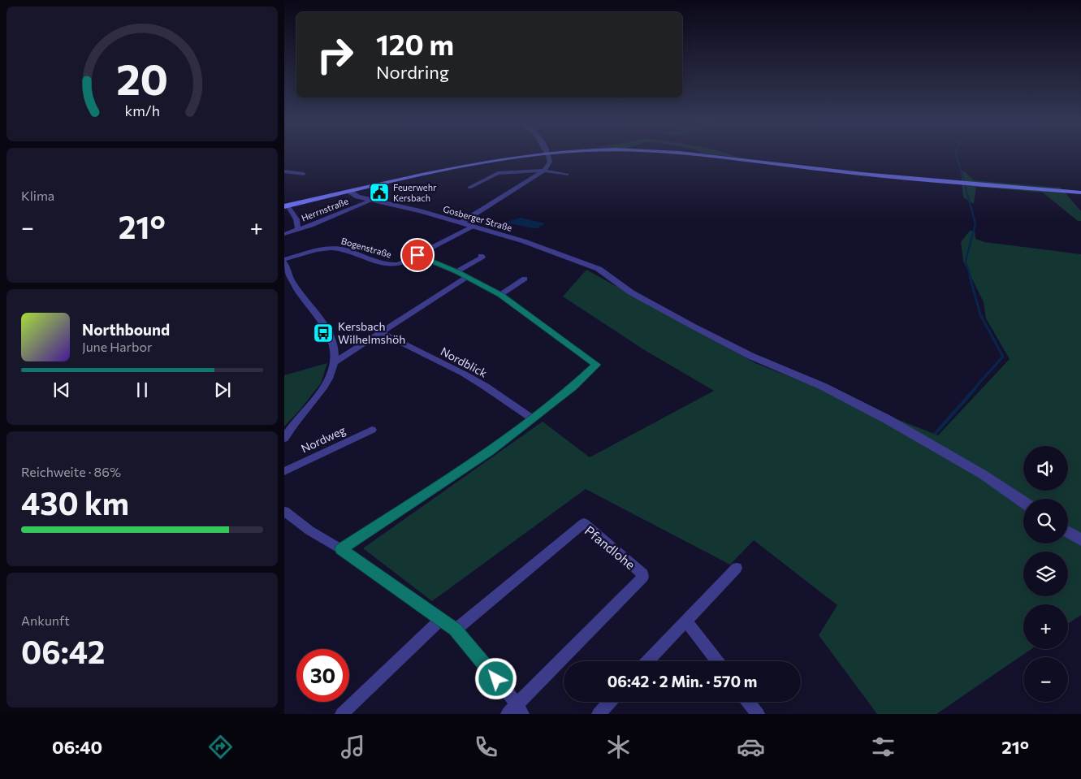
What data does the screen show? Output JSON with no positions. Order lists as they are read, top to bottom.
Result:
{
  "streets": {
    "street": [
      "Herrnstraße",
      "Gosberger Straße",
      "Bogenstraße",
      "Nordblick",
      "Nordweg",
      "Pfandlohe"
    ]
  },
  "crossings": [
    ["Herrnstraße", "Gosberger Straße"],
    ["Gosberger Straße", "Bogenstraße"]
  ],
  "places": {
    "public building": ["Feuerwehr Kersbach"],
    "bus stop": ["Kersbach Wilhelmshöh"]
  },
  "page": {
    "turn": ["120 m", "Nordring"],
    "tile": [
      "Klima",
      ["Reichweite · 86%", "430 km"],
      ["Ankunft", "06:42"]
    ],
    "heat": ["−", "21°", "+"],
    "song": ["Northbound", "June Harbor"],
    "map_buttons": ["+", "−"],
    "limit": "30",
    "trip": "06:42 · 2 Min. · 570 m",
    "tabs": ["06:40", "21°"],
    "gauge": ["20", "km/h"]
  }
}
